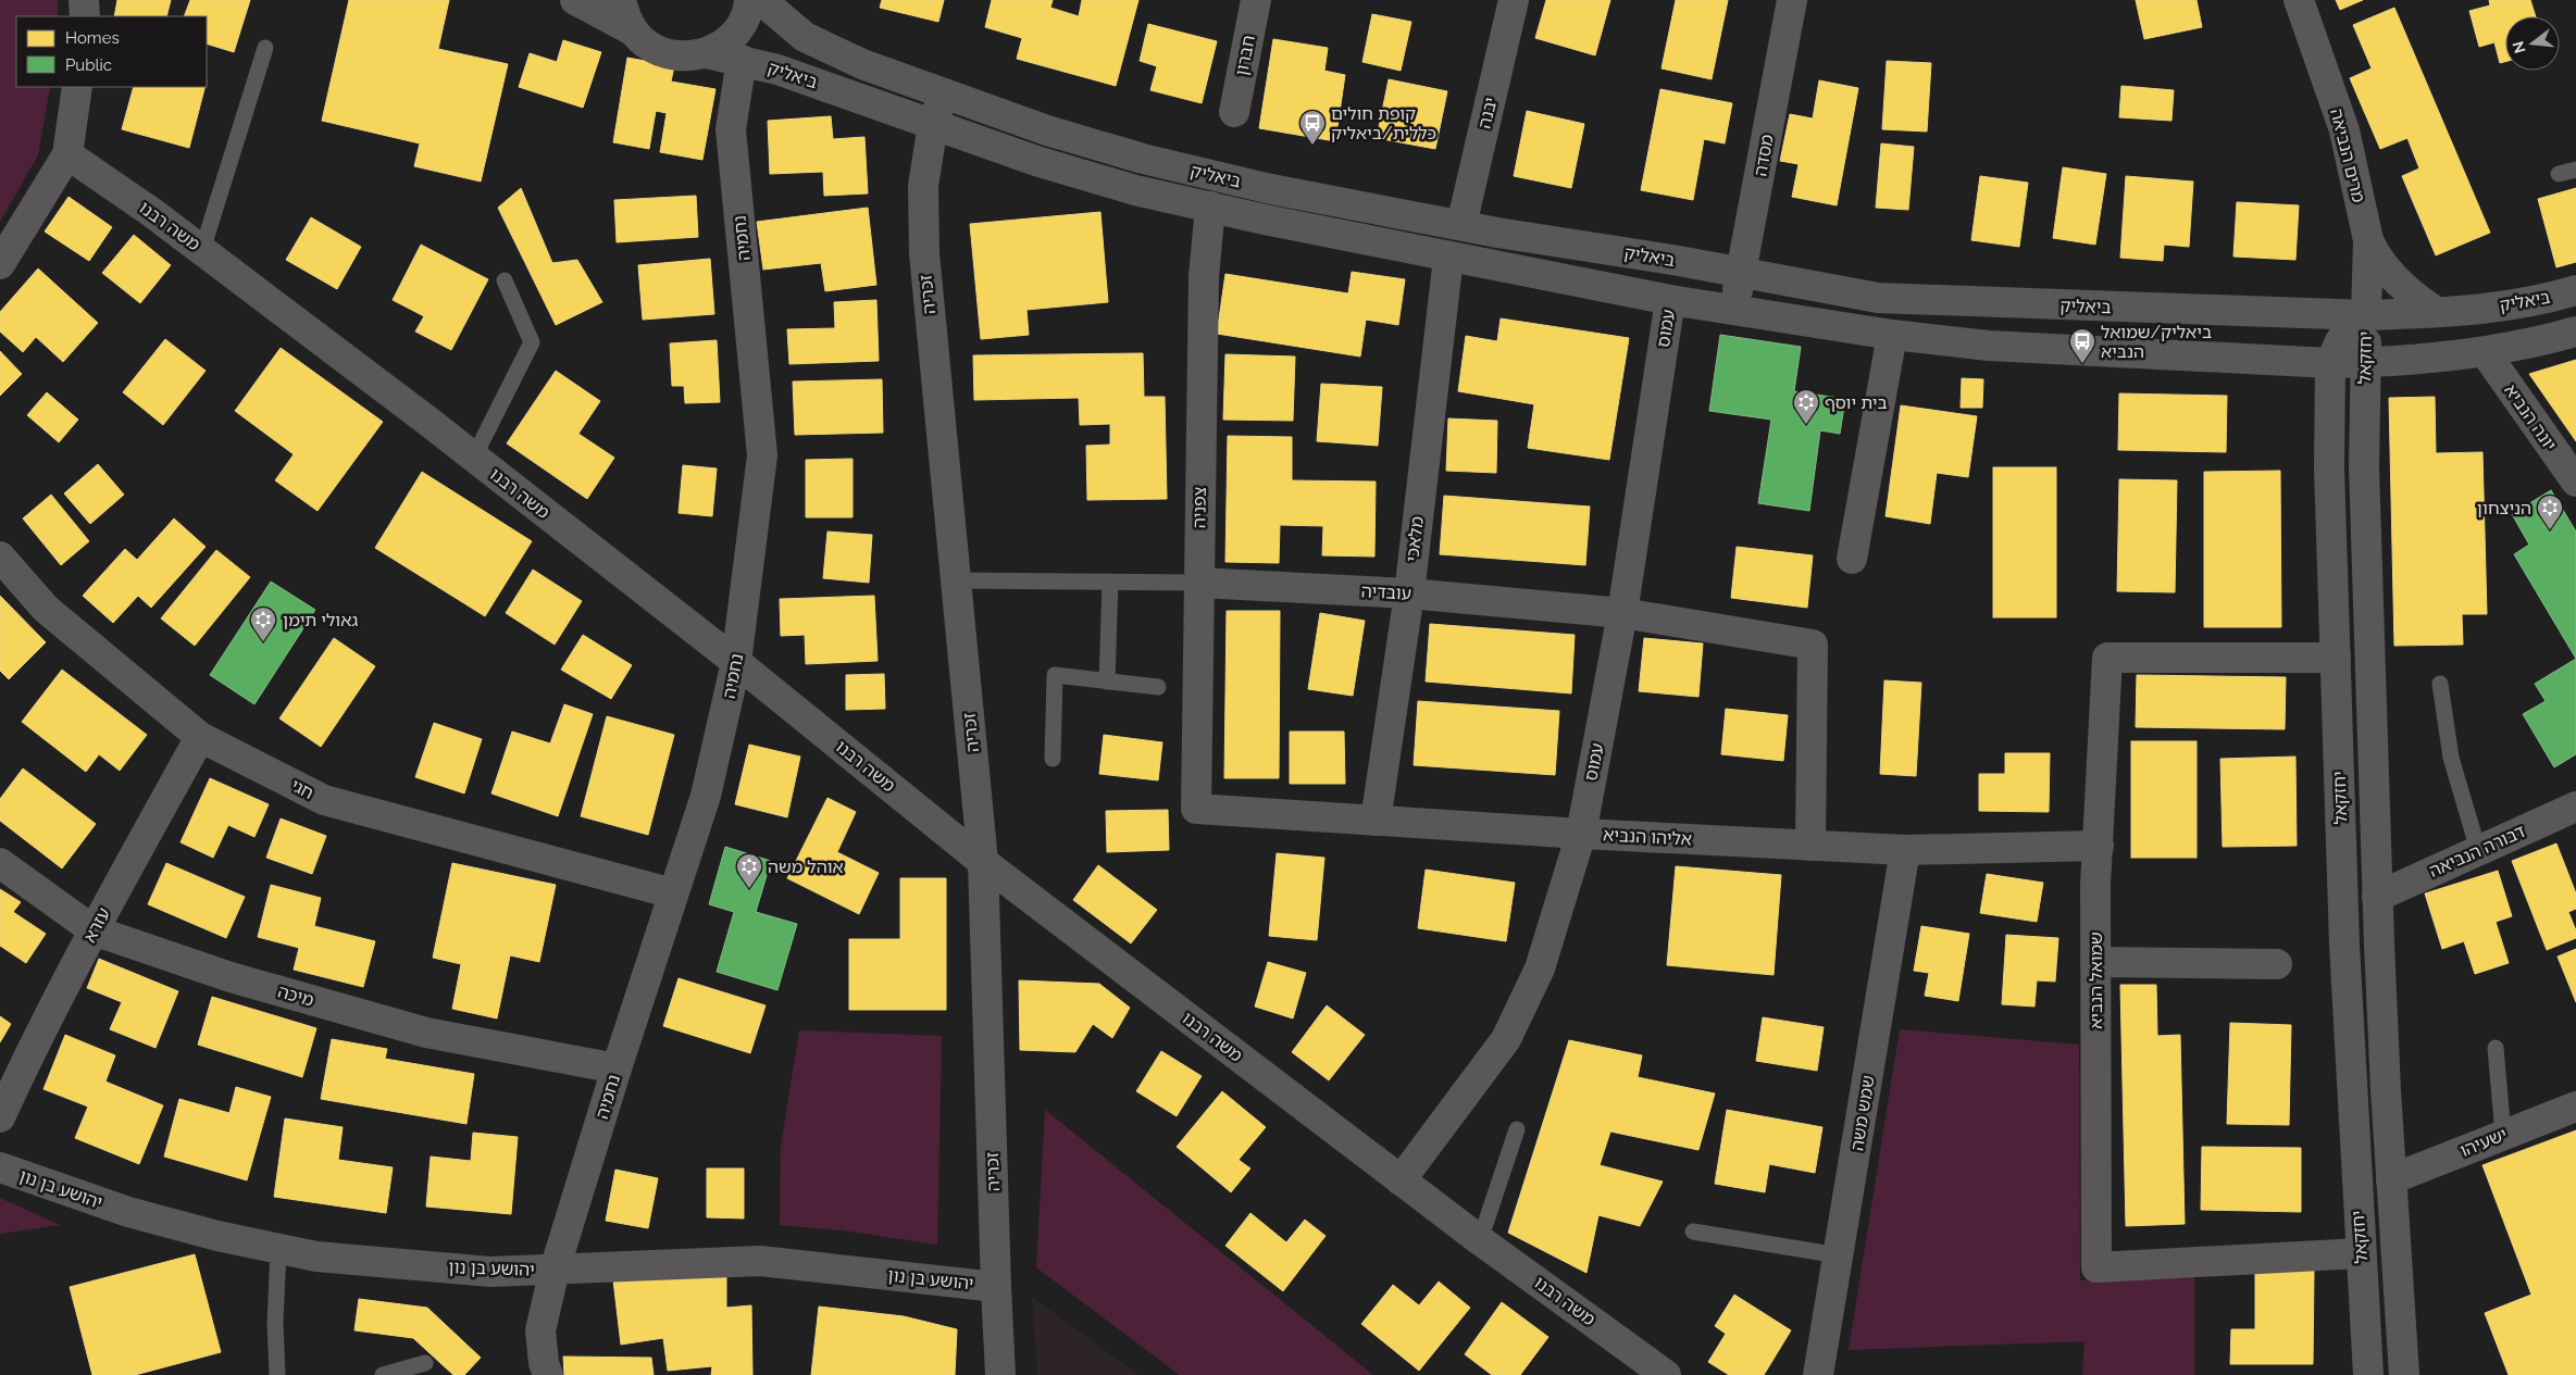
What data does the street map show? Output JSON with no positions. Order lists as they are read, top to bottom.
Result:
{
  "streets": {
    "street": [
      "חברון",
      "ביאליק",
      "יבנה",
      "מסדה",
      "מרים הנביאה",
      "משה רבנו",
      "נחמיה",
      "זכריה",
      "עמוס",
      "יחזקאל",
      "יונה הנביא",
      "צפניה",
      "מלאכי",
      "עובדיה",
      "חגי",
      "אליהו הנביא",
      "דבורה הנביאה",
      "עזרא",
      "שמואל הנביא",
      "מיכה",
      "שמש משה",
      "ישעיהו",
      "יהושע בן נון"
    ]
  },
  "crossings": [
    ["ביאליק", "יבנה"],
    ["ביאליק", "מסדה"],
    ["ביאליק", "מרים הנביאה"],
    ["ביאליק", "נחמיה"],
    ["ביאליק", "זכריה"],
    ["ביאליק", "עמוס"],
    ["ביאליק", "יחזקאל"],
    ["ביאליק", "יונה הנביא"],
    ["ביאליק", "צפניה"],
    ["ביאליק", "מלאכי"],
    ["מרים הנביאה", "יחזקאל"],
    ["משה רבנו", "נחמיה"],
    ["משה רבנו", "זכריה"],
    ["משה רבנו", "עמוס"],
    ["נחמיה", "חגי"],
    ["נחמיה", "מיכה"],
    ["נחמיה", "יהושע בן נון"],
    ["זכריה", "עובדיה"],
    ["זכריה", "יהושע בן נון"],
    ["עמוס", "עובדיה"],
    ["עמוס", "אליהו הנביא"],
    ["יחזקאל", "דבורה הנביאה"],
    ["יחזקאל", "שמואל הנביא"],
    ["יחזקאל", "ישעיהו"],
    ["צפניה", "עובדיה"],
    ["צפניה", "אליהו הנביא"],
    ["מלאכי", "עובדיה"],
    ["מלאכי", "אליהו הנביא"],
    ["עובדיה", "אליהו הנביא"],
    ["חגי", "עזרא"],
    ["אליהו הנביא", "שמואל הנביא"],
    ["אליהו הנביא", "שמש משה"],
    ["עזרא", "מיכה"]
  ],
  "places": {
    "bus stop": ["קופת חולים כללית/ביאליק", "ביאליק/שמואל הנביא"],
    "synagogue": [
      "בית יוסף",
      "הניצחון",
      "גאולי תימן",
      "אוהל משה"
    ]
  },
  "legend": ["Homes", "Public"],
  "north": "left"
}
